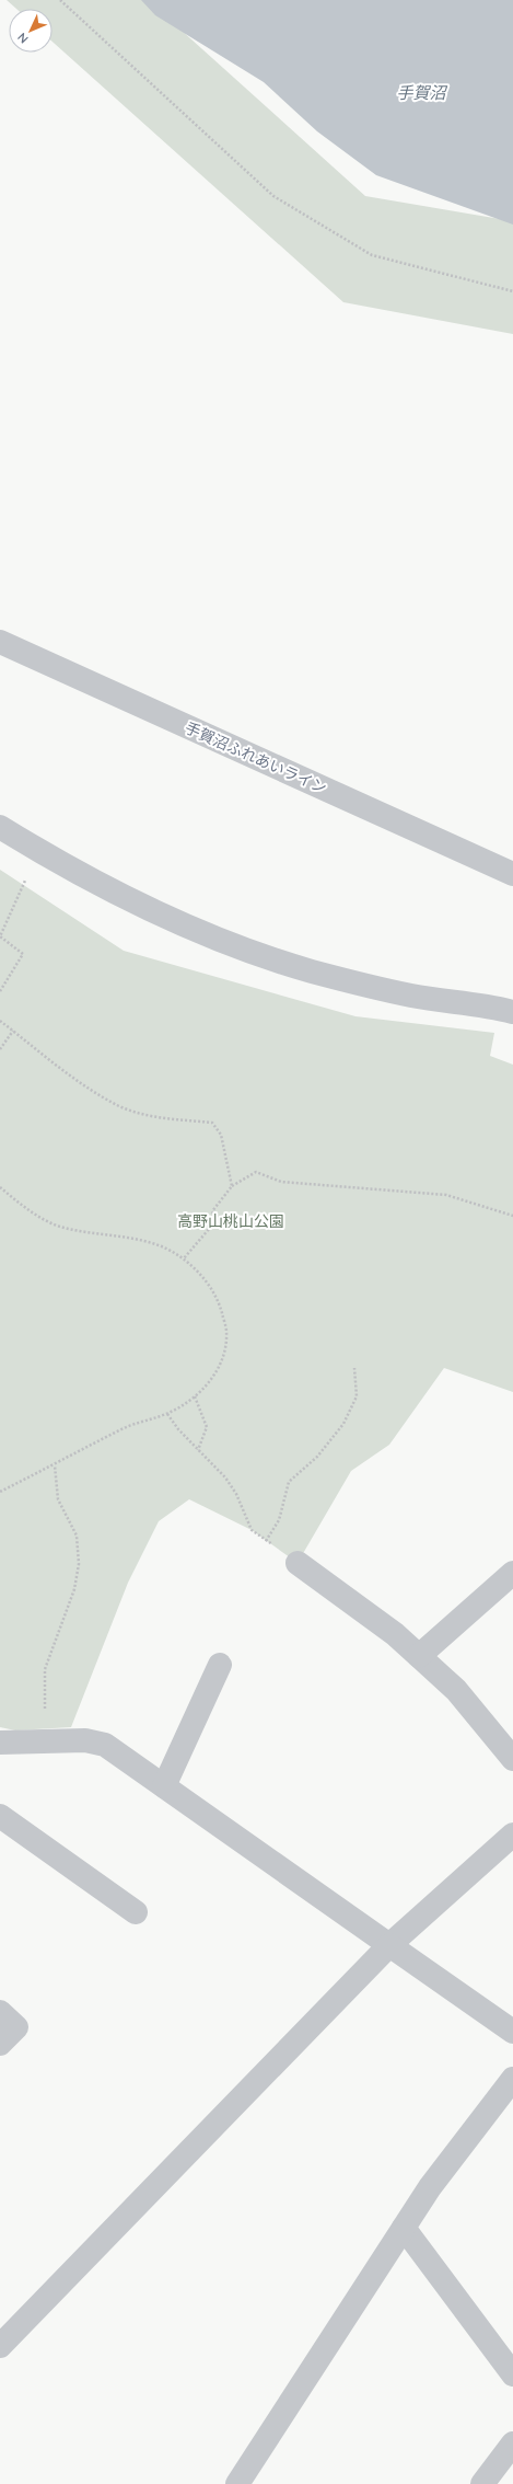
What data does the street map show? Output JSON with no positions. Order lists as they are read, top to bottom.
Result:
{
  "streets": {
    "street": ["手賀沼ふれあいライン"]
  },
  "water": ["手賀沼"],
  "parks": ["高野山桃山公園"],
  "north": "bottom left"
}
